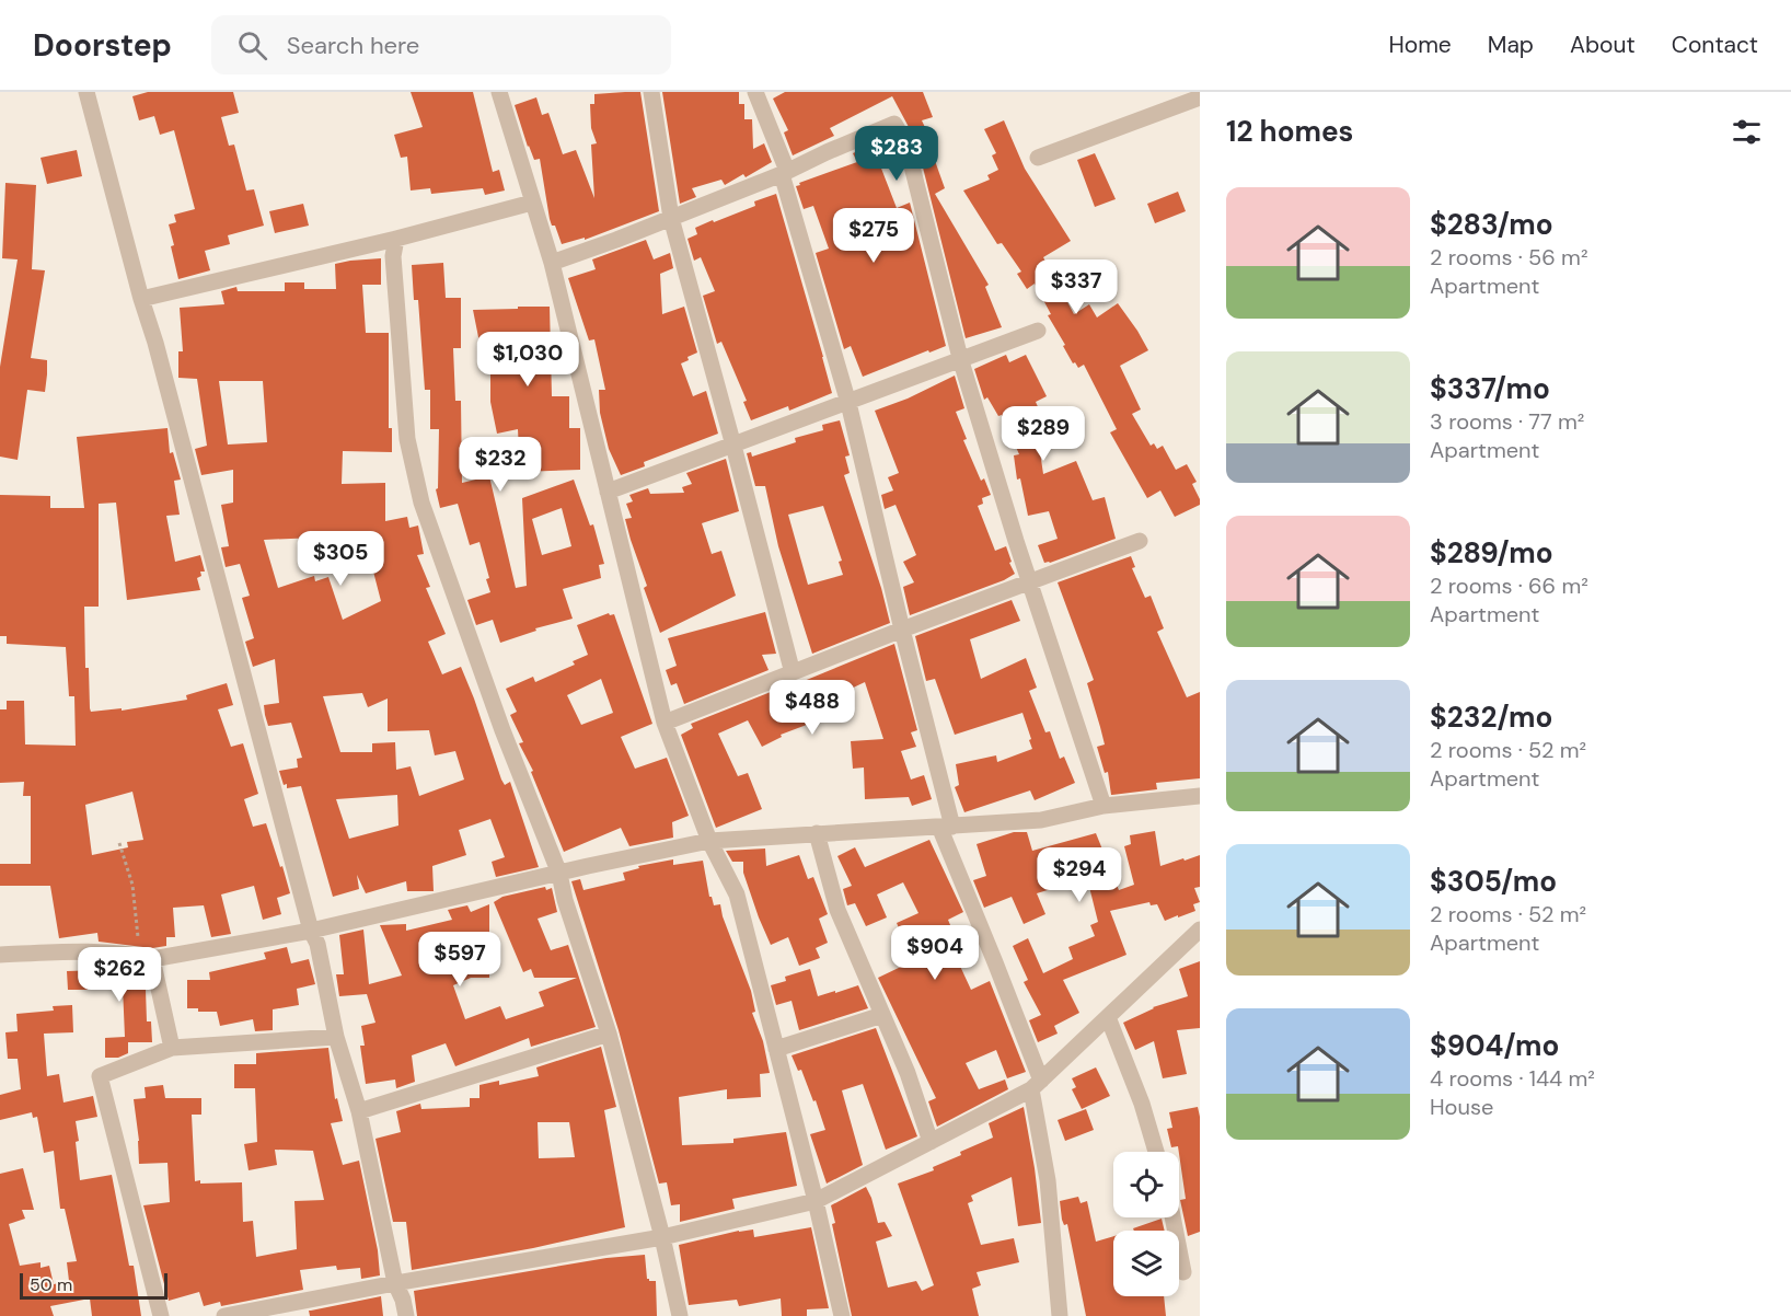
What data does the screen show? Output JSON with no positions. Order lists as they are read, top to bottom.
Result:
{
  "scale_bar": "50 m",
  "page": {
    "header": "Doorstep",
    "search": "Search here",
    "nav": [
      "Home",
      "Map",
      "About",
      "Contact"
    ],
    "heading": "12 homes",
    "price": [
      "$283",
      "$275",
      "$337",
      "$1,030",
      "$289",
      "$232",
      "$305",
      "$488",
      "$294",
      "$904",
      "$597",
      "$262"
    ],
    "list": [
      {
        "name": "$283/mo",
        "note": "2 rooms · 56 m² · Apartment"
      },
      {
        "name": "$337/mo",
        "note": "3 rooms · 77 m² · Apartment"
      },
      {
        "name": "$289/mo",
        "note": "2 rooms · 66 m² · Apartment"
      },
      {
        "name": "$232/mo",
        "note": "2 rooms · 52 m² · Apartment"
      },
      {
        "name": "$305/mo",
        "note": "2 rooms · 52 m² · Apartment"
      },
      {
        "name": "$904/mo",
        "note": "4 rooms · 144 m² · House"
      }
    ],
    "scale": "50 m"
  }
}
